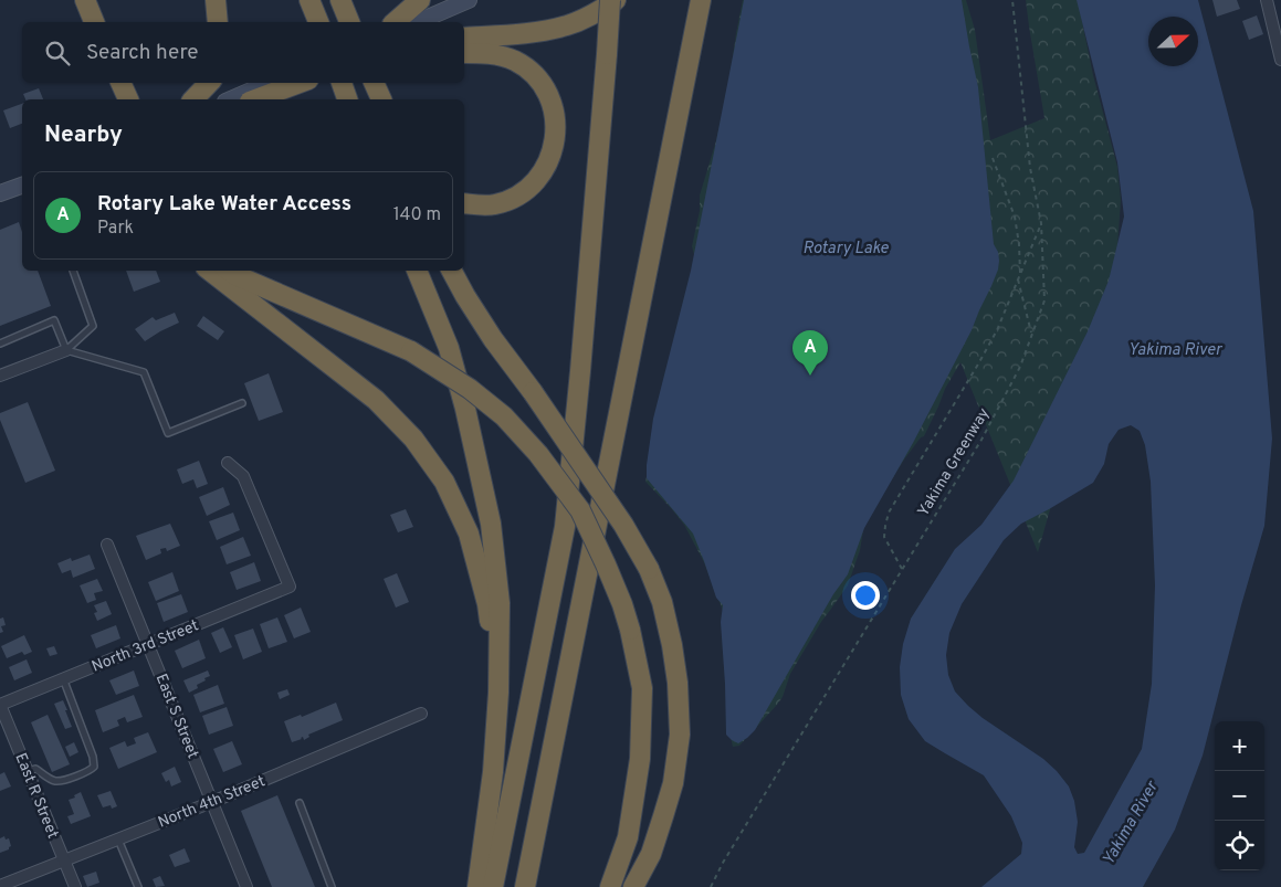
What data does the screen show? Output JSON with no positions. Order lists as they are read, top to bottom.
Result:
{
  "streets": {
    "street": [
      "North 3rd Street",
      "East S Street",
      "East R Street",
      "North 4th Street"
    ],
    "path": ["Yakima Greenway"]
  },
  "crossings": [
    ["North 3rd Street", "East S Street"],
    ["North 3rd Street", "East R Street"],
    ["East S Street", "North 4th Street"],
    ["East R Street", "North 4th Street"]
  ],
  "water": ["Rotary Lake", "Yakima River"],
  "north": "right",
  "page": {
    "search": "Search here",
    "heading": "Nearby",
    "list": [
      {
        "mark": "A",
        "name": "Rotary Lake Water Access",
        "note": "Park",
        "value": "140 m"
      }
    ],
    "pins": "A",
    "map_buttons": ["+", "−"]
  }
}
